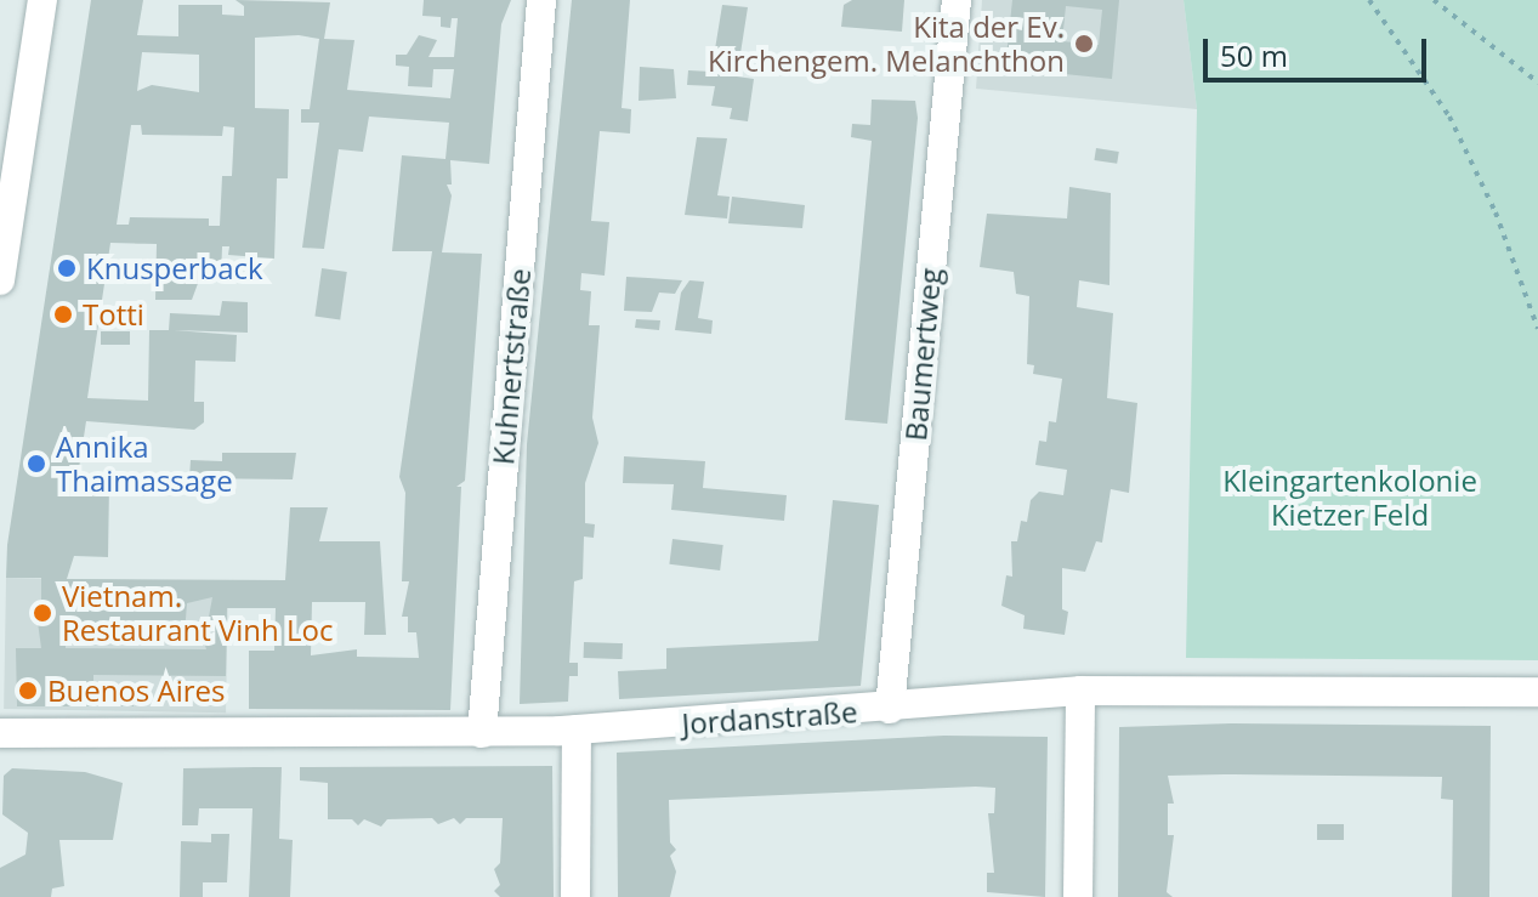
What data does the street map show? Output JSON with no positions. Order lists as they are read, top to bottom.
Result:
{
  "streets": {
    "street": ["Baumertweg", "Kuhnertstraße", "Jordanstraße"]
  },
  "crossings": [
    ["Baumertweg", "Jordanstraße"],
    ["Kuhnertstraße", "Jordanstraße"]
  ],
  "parks": ["Kleingartenkolonie Kietzer Feld"],
  "places": [
    "Kita der Ev. Kirchengem. Melanchthon",
    "Knusperback",
    "Totti",
    "Annika Thaimassage",
    "Vietnam. Restaurant Vinh Loc",
    "Buenos Aires"
  ],
  "scale_bar": "50 m"
}
